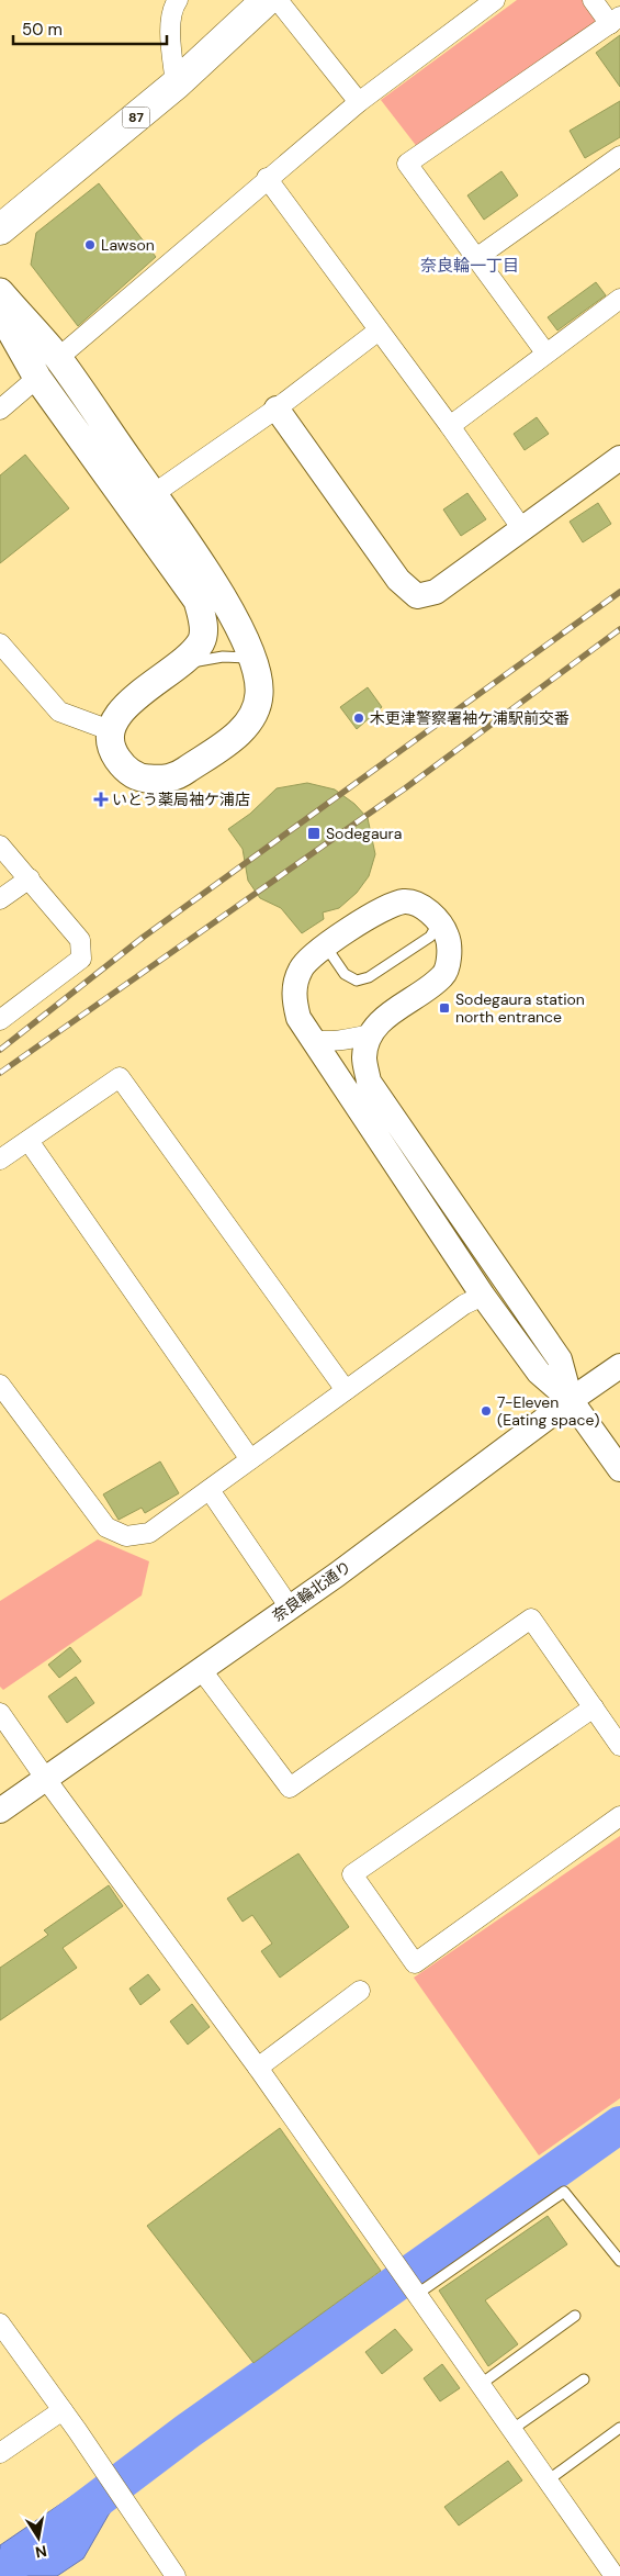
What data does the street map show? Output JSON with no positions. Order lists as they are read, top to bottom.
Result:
{
  "streets": {
    "main road": ["87"],
    "street": ["奈良輪北通り"]
  },
  "districts": ["奈良輪一丁目"],
  "places": {
    "other": ["Lawson", "木更津警察署袖ケ浦駅前交番", "7-Eleven (Eating space)"],
    "health": ["いとう薬局袖ケ浦店"],
    "transit": ["Sodegaura", "Sodegaura station north entrance"]
  },
  "scale_bar": "50 m",
  "north": "bottom"
}
